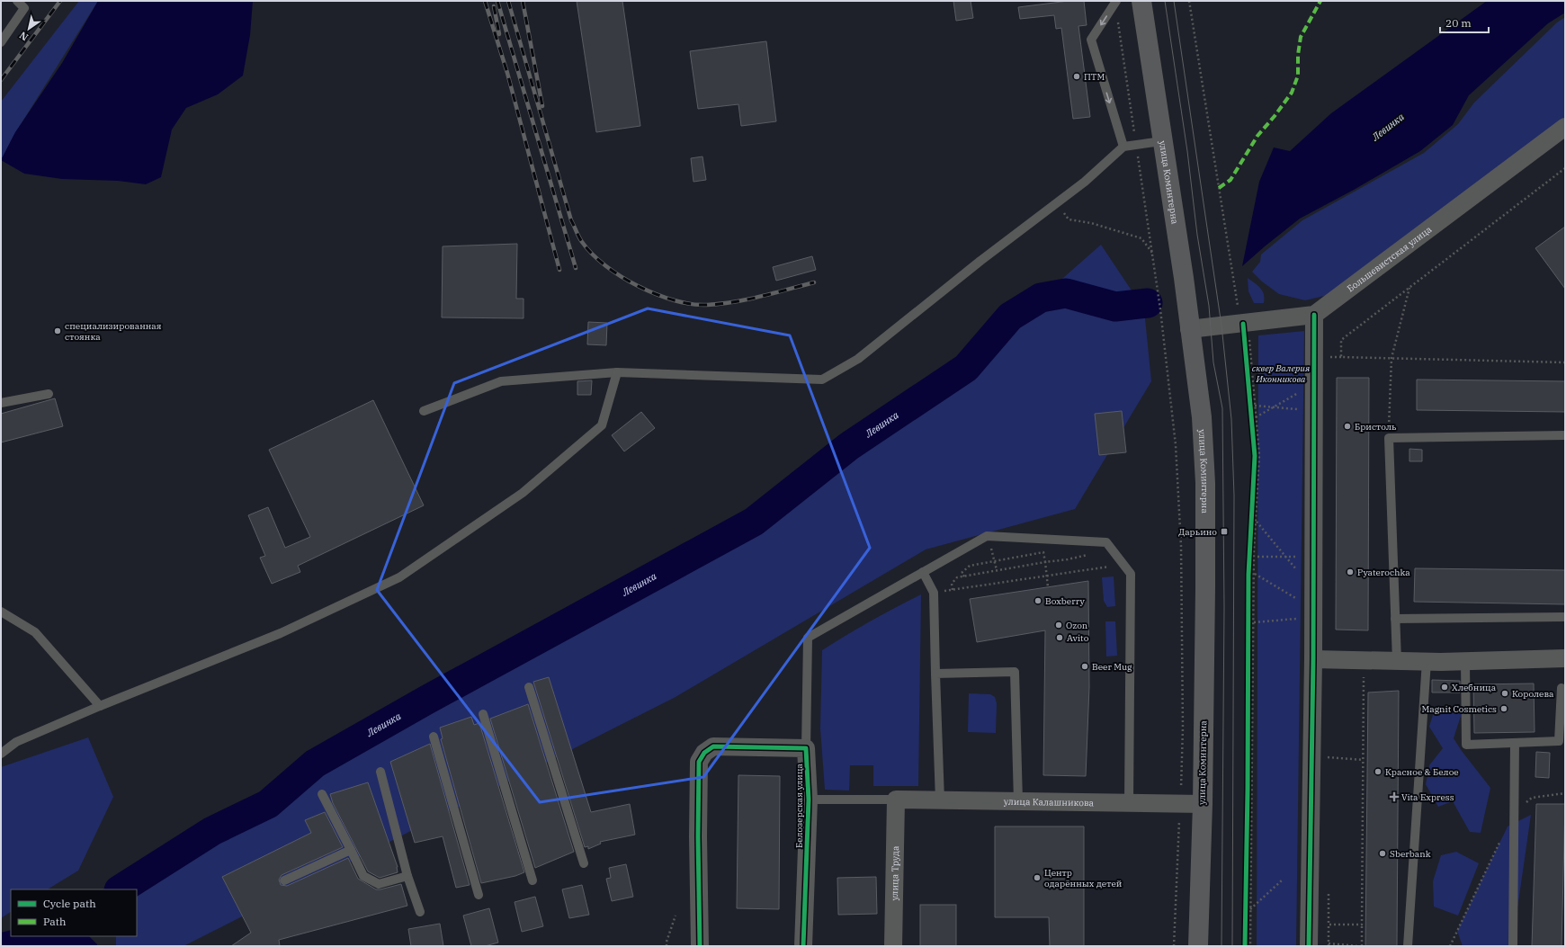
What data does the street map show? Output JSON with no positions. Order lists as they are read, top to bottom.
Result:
{
  "streets": {
    "main road": ["улица Коминтерна"],
    "street": [
      "Большевистская улица",
      "улица Калашникова",
      "Белозерская улица",
      "улица Труда"
    ]
  },
  "crossings": [
    ["улица Коминтерна", "Большевистская улица"],
    ["улица Коминтерна", "улица Калашникова"],
    ["улица Калашникова", "улица Труда"]
  ],
  "water": ["Левинка"],
  "parks": ["сквер Валерия Иконникова"],
  "places": {
    "other": [
      "ПТМ",
      "специализированная стоянка",
      "Бристоль",
      "Pyaterochka",
      "Boxberry",
      "Ozon",
      "Avito",
      "Beer Mug",
      "Хлебница",
      "Королева",
      "Magnit Cosmetics",
      "Красное & Белое",
      "Sberbank",
      "Центр одарённых детей"
    ],
    "transit": ["Дарьино"],
    "health": ["Vita Express"]
  },
  "legend": ["Cycle path", "Path"],
  "scale_bar": "20 m",
  "north": "bottom left"
}
